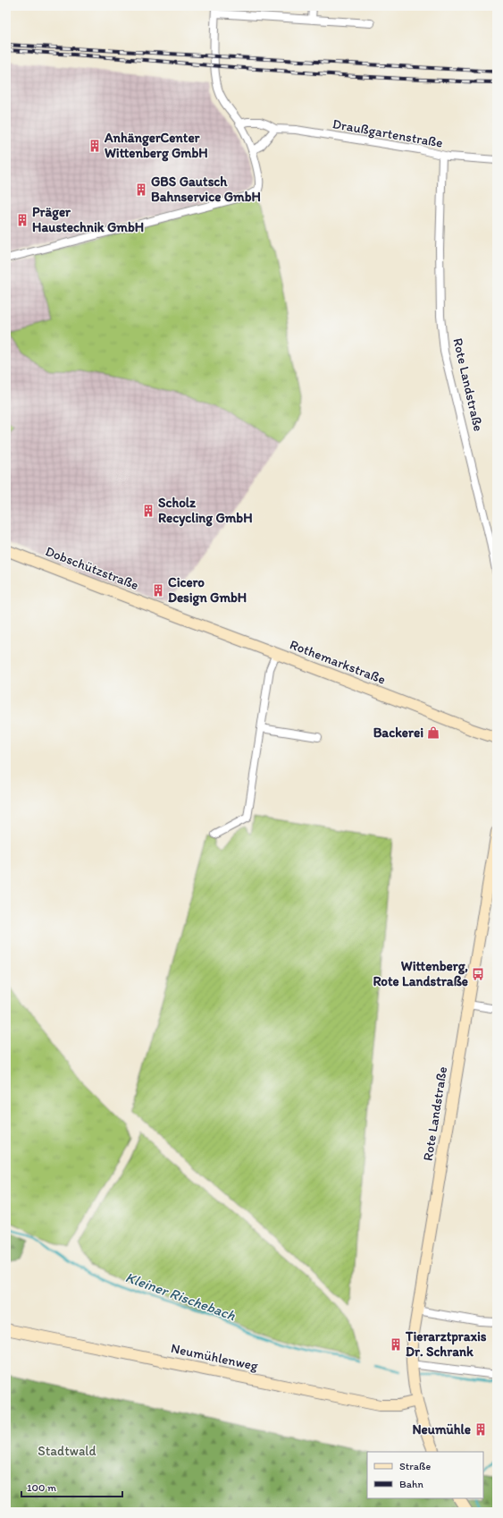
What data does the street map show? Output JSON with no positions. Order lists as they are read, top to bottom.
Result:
{
  "streets": {
    "street": [
      "Draußgartenstraße",
      "Rote Landstraße",
      "Dobschützstraße",
      "Rothemarkstraße",
      "Neumühlenweg"
    ]
  },
  "crossings": [
    ["Draußgartenstraße", "Rote Landstraße"],
    ["Rote Landstraße", "Neumühlenweg"],
    ["Dobschützstraße", "Rothemarkstraße"]
  ],
  "water": ["Kleiner Rischebach"],
  "parks": ["Stadtwald"],
  "places": {
    "building": [
      "AnhängerCenter Wittenberg GmbH",
      "GBS Gautsch Bahnservice GmbH",
      "Präger Haustechnik GmbH",
      "Scholz Recycling GmbH",
      "Cicero Design GmbH",
      "Tierarztpraxis Dr. Schrank",
      "Neumühle"
    ],
    "shop": ["Backerei"],
    "bus stop": ["Wittenberg, Rote Landstraße"]
  },
  "legend": ["Straße", "Bahn"],
  "scale_bar": "100 m"
}
